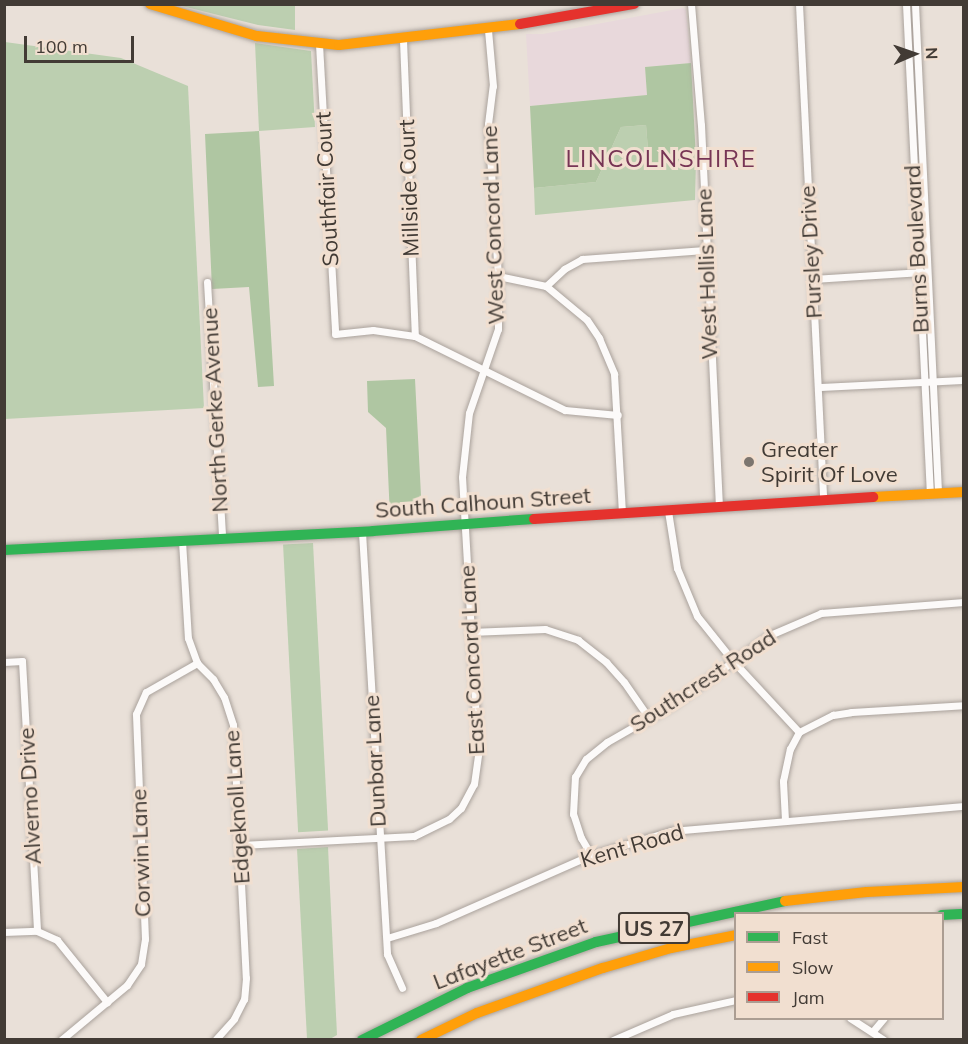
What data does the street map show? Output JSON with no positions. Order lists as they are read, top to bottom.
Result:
{
  "streets": {
    "main road": ["South Calhoun Street", "US 27", "Lafayette Street"],
    "street": [
      "Millside Court",
      "Southfair Court",
      "West Concord Lane",
      "Burns Boulevard",
      "Pursley Drive",
      "West Hollis Lane",
      "North Gerke Avenue",
      "East Concord Lane",
      "Southcrest Road",
      "Dunbar Lane",
      "Alverno Drive",
      "Edgeknoll Lane",
      "Kent Road",
      "Corwin Lane"
    ]
  },
  "crossings": [
    ["Millside Court", "Southfair Court"],
    ["West Concord Lane", "South Calhoun Street"],
    ["West Concord Lane", "East Concord Lane"],
    ["Burns Boulevard", "South Calhoun Street"],
    ["Pursley Drive", "South Calhoun Street"],
    ["West Hollis Lane", "South Calhoun Street"],
    ["North Gerke Avenue", "South Calhoun Street"],
    ["South Calhoun Street", "East Concord Lane"],
    ["South Calhoun Street", "Dunbar Lane"],
    ["South Calhoun Street", "Edgeknoll Lane"],
    ["East Concord Lane", "Dunbar Lane"],
    ["Southcrest Road", "Kent Road"],
    ["Dunbar Lane", "Kent Road"],
    ["Edgeknoll Lane", "Corwin Lane"]
  ],
  "districts": ["LINCOLNSHIRE"],
  "places": ["Greater Spirit Of Love"],
  "legend": ["Fast", "Slow", "Jam"],
  "scale_bar": "100 m",
  "north": "right"
}
